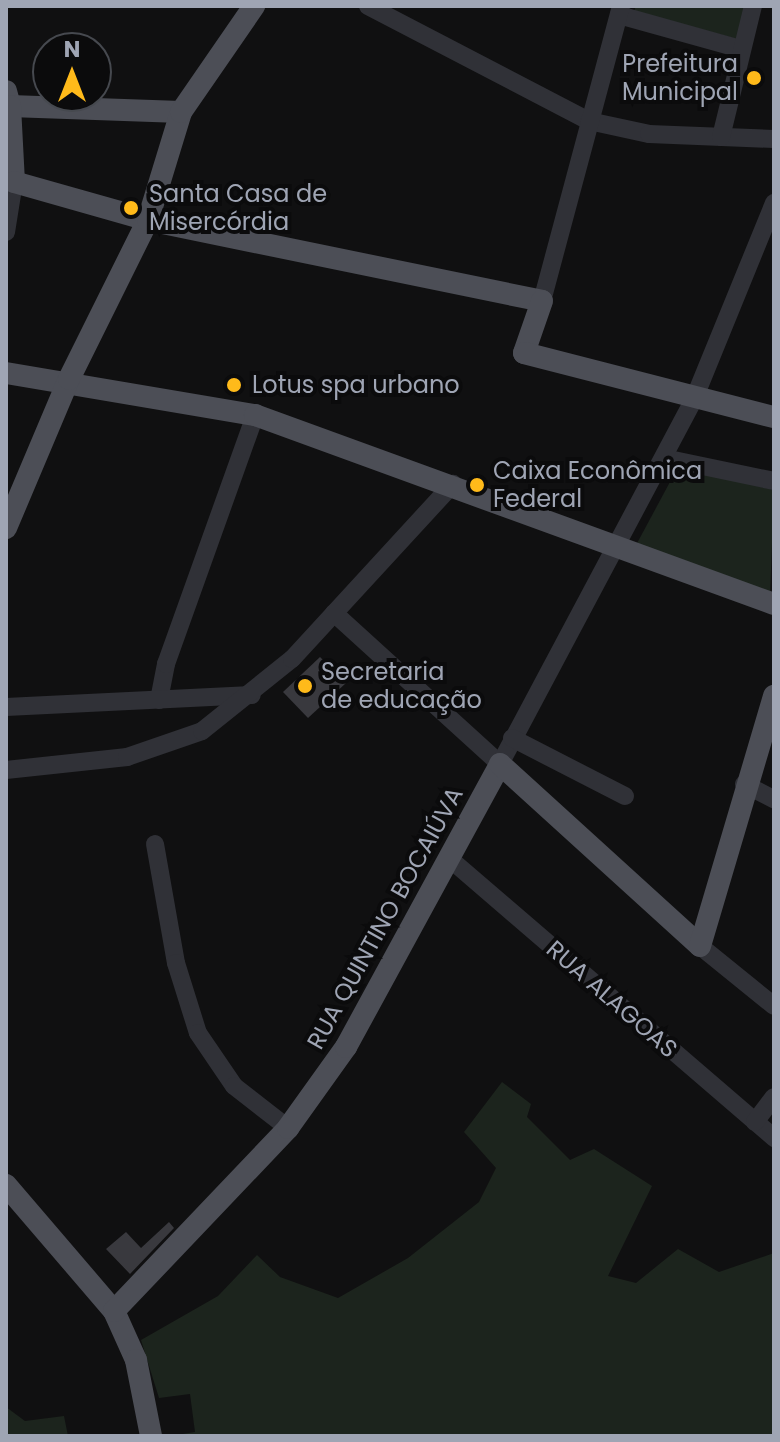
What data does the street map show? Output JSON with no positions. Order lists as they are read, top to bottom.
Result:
{
  "streets": {
    "main road": ["RUA QUINTINO BOCAIÚVA"],
    "street": ["RUA ALAGOAS"]
  },
  "crossings": [
    ["RUA QUINTINO BOCAIÚVA", "RUA ALAGOAS"]
  ],
  "places": [
    "Prefeitura Municipal",
    "Santa Casa de Misercórdia",
    "Lotus spa urbano",
    "Caixa Econômica Federal",
    "Secretaria de educação"
  ],
  "north": "top"
}
